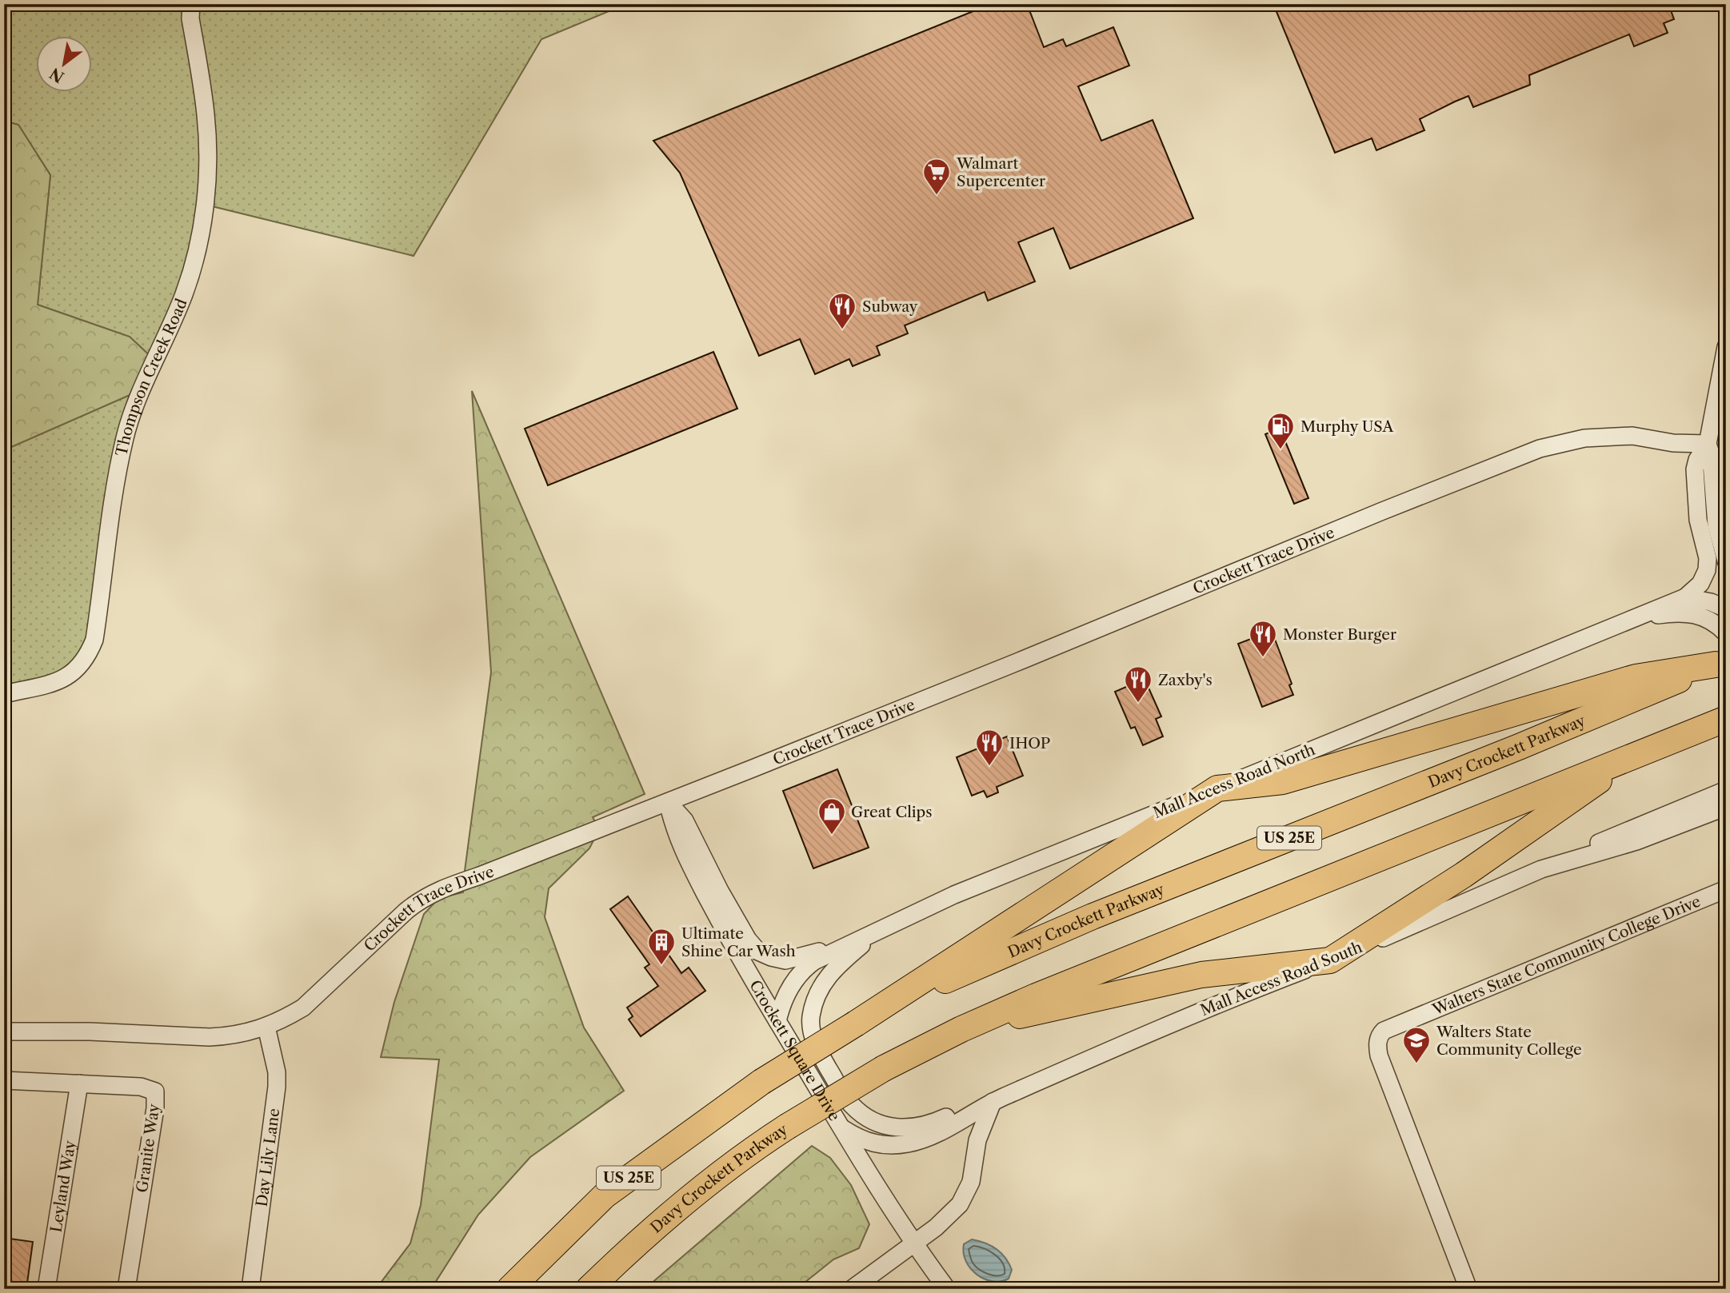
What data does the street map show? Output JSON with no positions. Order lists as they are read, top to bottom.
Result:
{
  "streets": {
    "highway": ["Davy Crockett Parkway", "US 25E"],
    "street": [
      "Thompson Creek Road",
      "Crockett Trace Drive",
      "Mall Access Road North",
      "Walters State Community College Drive",
      "Mall Access Road South",
      "Crockett Square Drive",
      "Granite Way",
      "Day Lily Lane",
      "Leyland Way"
    ]
  },
  "crossings": [
    ["Crockett Trace Drive", "Crockett Square Drive"],
    ["Crockett Trace Drive", "Day Lily Lane"],
    ["Mall Access Road North", "Crockett Square Drive"],
    ["Mall Access Road South", "Crockett Square Drive"],
    ["Granite Way", "Leyland Way"]
  ],
  "places": {
    "supermarket": ["Walmart Supercenter"],
    "restaurant": [
      "Subway",
      "Monster Burger",
      "Zaxby's",
      "IHOP"
    ],
    "fuel station": ["Murphy USA"],
    "shop": ["Great Clips"],
    "building": ["Ultimate Shine Car Wash"],
    "school or university": ["Walters State Community College"]
  },
  "north": "bottom left"
}
